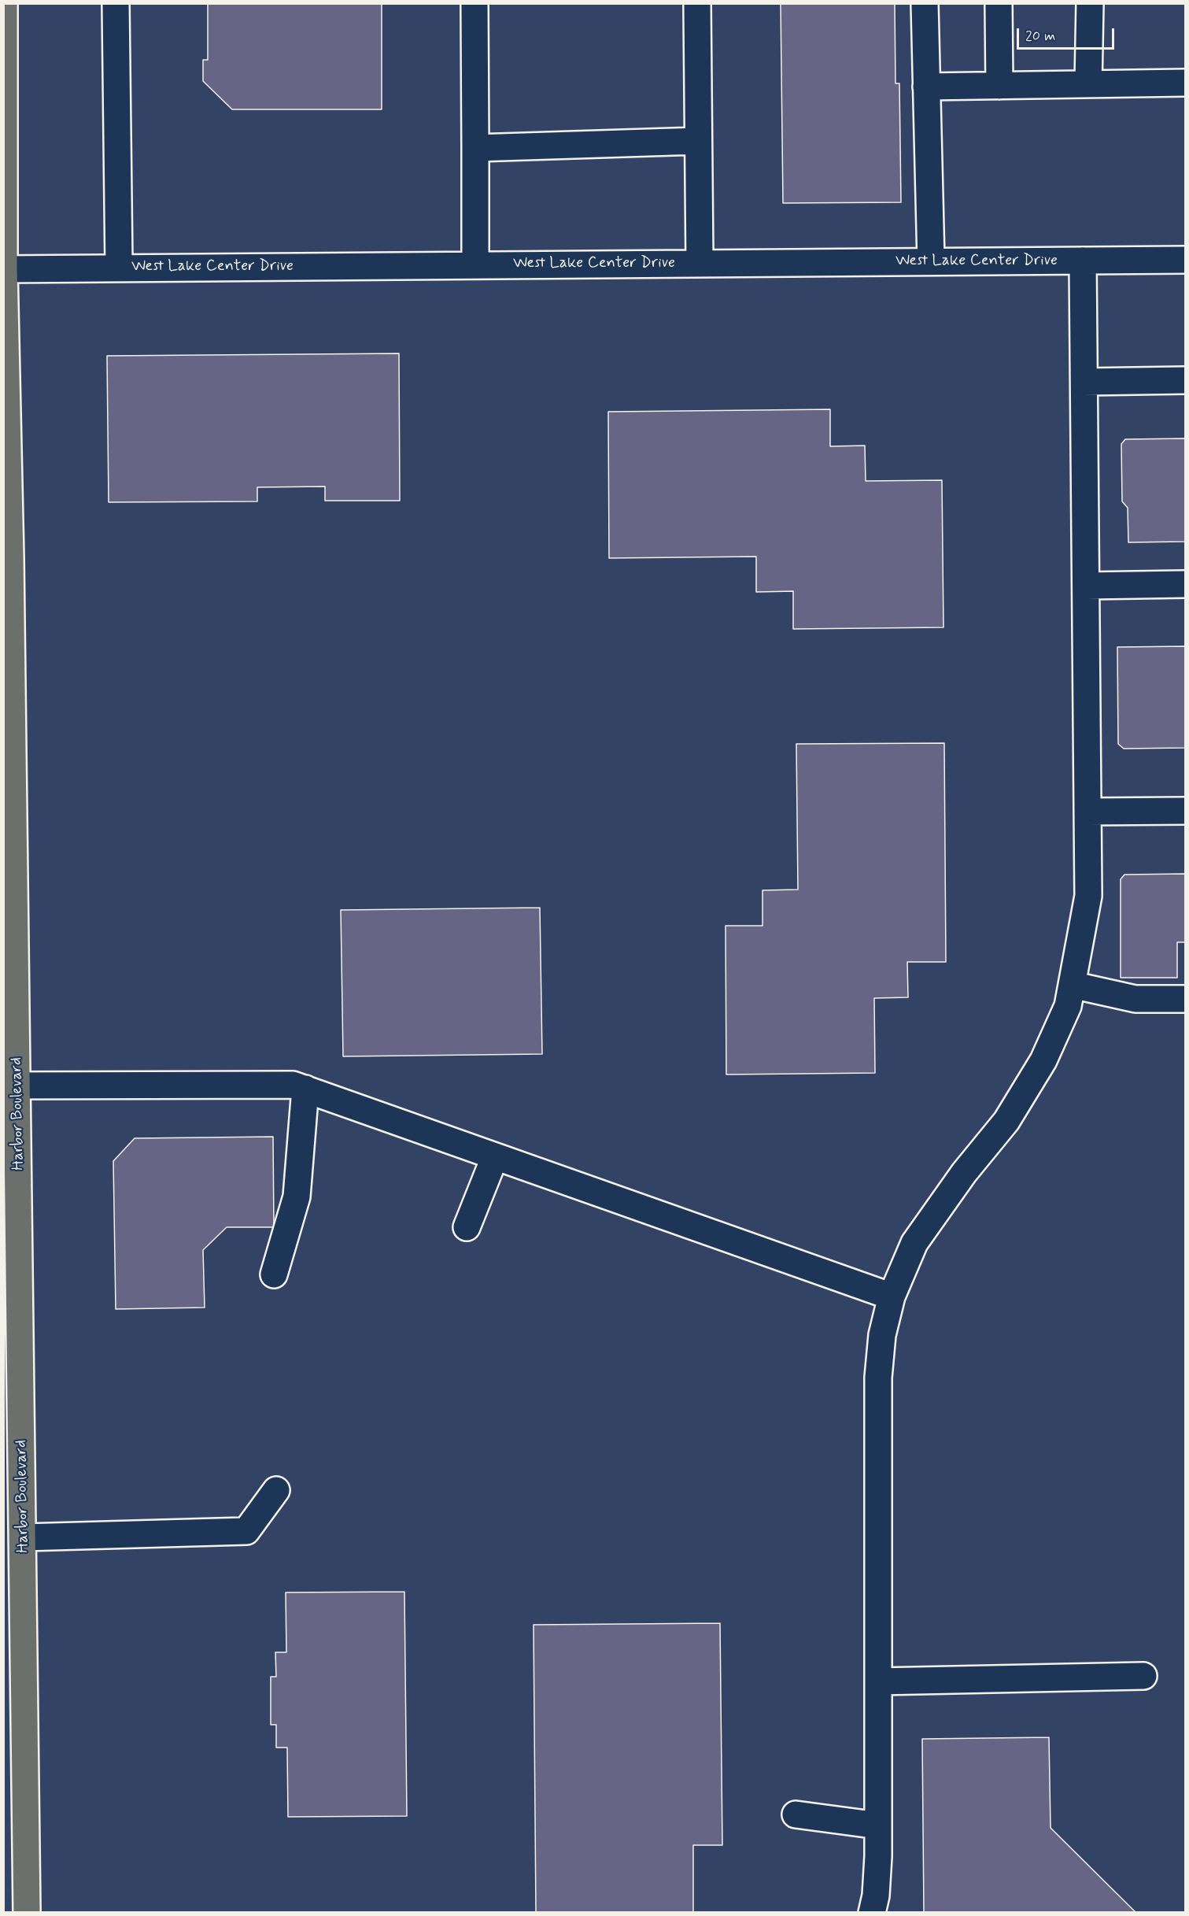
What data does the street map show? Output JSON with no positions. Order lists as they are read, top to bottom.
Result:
{
  "streets": {
    "main road": ["Harbor Boulevard"],
    "street": ["West Lake Center Drive"]
  },
  "crossings": [
    ["West Lake Center Drive", "Harbor Boulevard"]
  ],
  "scale_bar": "20 m"
}
